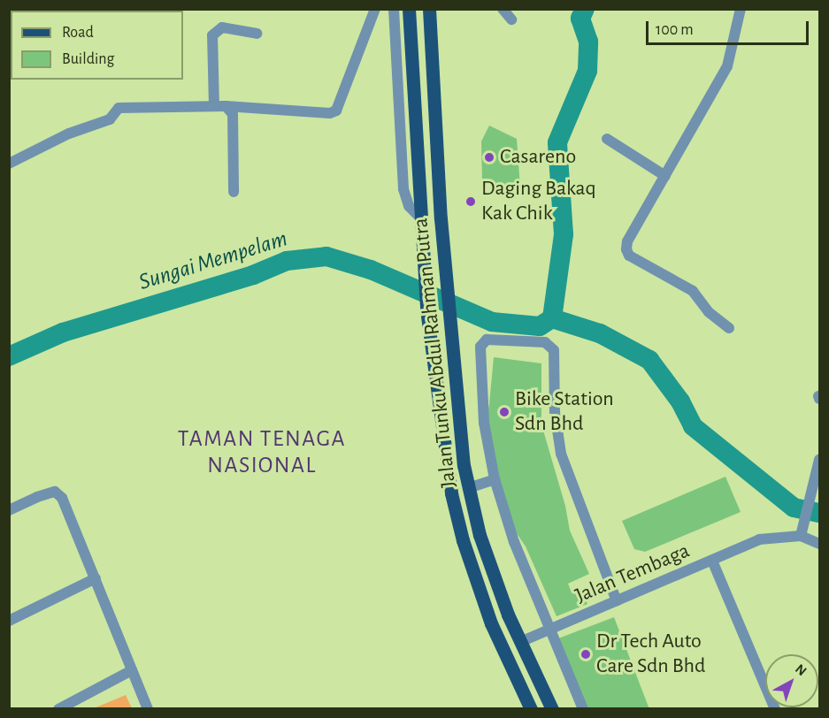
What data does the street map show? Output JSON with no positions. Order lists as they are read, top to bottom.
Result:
{
  "streets": {
    "main road": ["Jalan Tunku Abdul Rahman Putra"],
    "street": ["Jalan Tembaga"]
  },
  "crossings": [
    ["Jalan Tunku Abdul Rahman Putra", "Jalan Tembaga"]
  ],
  "districts": ["TAMAN TENAGA NASIONAL"],
  "water": ["Sungai Mempelam"],
  "places": [
    "Casareno",
    "Daging Bakaq Kak Chik",
    "Bike Station Sdn Bhd",
    "Dr Tech Auto Care Sdn Bhd"
  ],
  "legend": ["Road", "Building"],
  "scale_bar": "100 m",
  "north": "top right"
}
